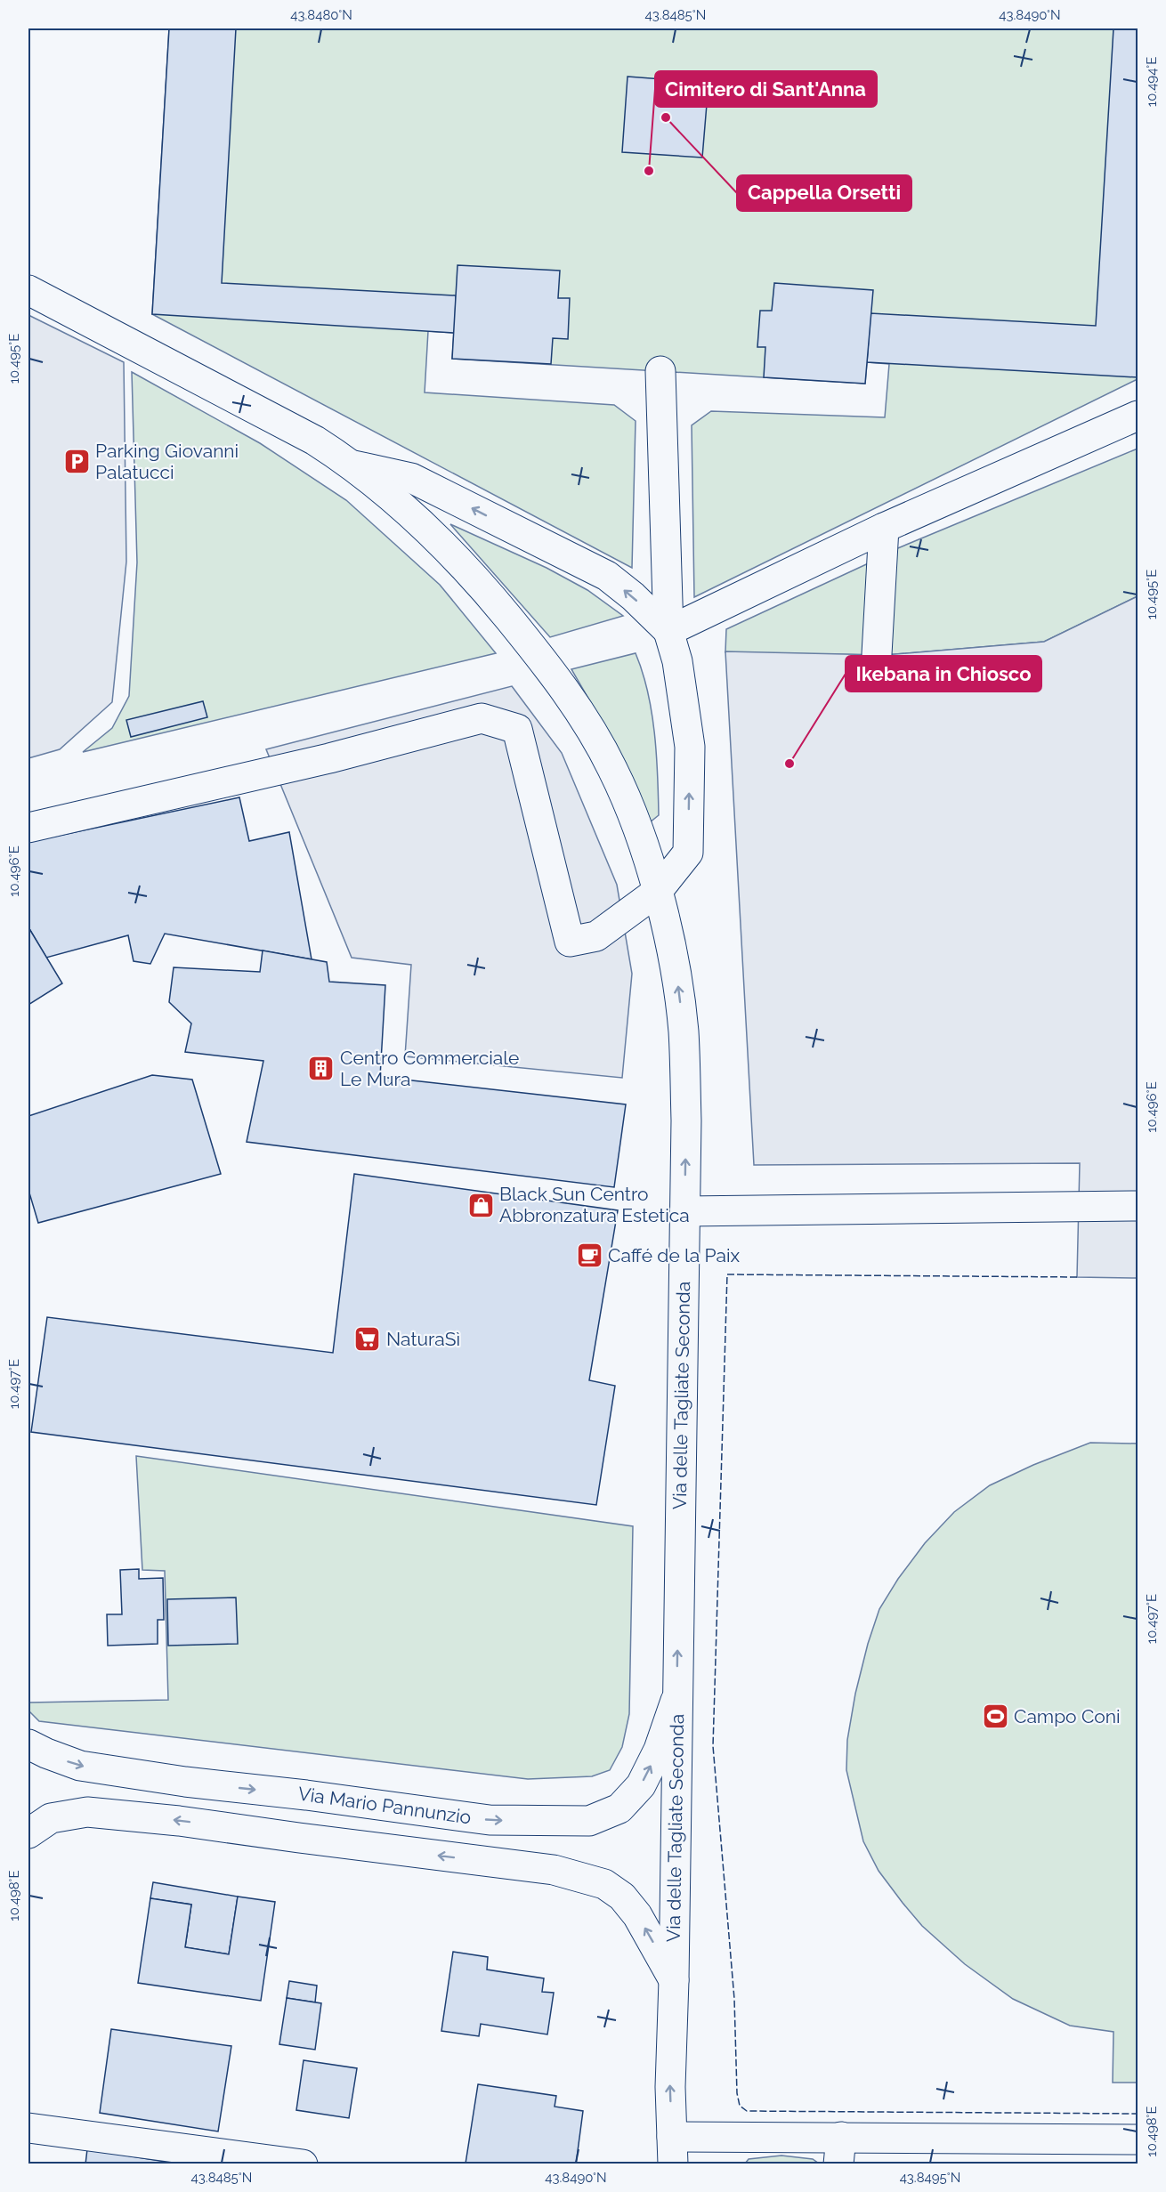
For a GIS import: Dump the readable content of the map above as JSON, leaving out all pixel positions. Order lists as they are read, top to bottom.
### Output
{
  "streets": {
    "main road": ["Via delle Tagliate Seconda", "Via Mario Pannunzio"]
  },
  "crossings": [
    ["Via delle Tagliate Seconda", "Via Mario Pannunzio"]
  ],
  "one_way": ["Via delle Tagliate Seconda", "Via Mario Pannunzio"],
  "places": {
    "other": ["Cappella Orsetti", "Cimitero di Sant'Anna", "Ikebana in Chiosco"],
    "parking": ["Parking Giovanni Palatucci"],
    "building": ["Centro Commerciale Le Mura"],
    "shop": ["Black Sun Centro Abbronzatura Estetica"],
    "cafe": ["Caffé de la Paix"],
    "supermarket": ["NaturaSì"],
    "sports": ["Campo Coni"]
  },
  "coordinates": [
    "43.8480°N",
    "43.8485°N",
    "43.8490°N",
    "10.494°E",
    "10.495°E",
    "10.496°E",
    "10.497°E",
    "10.498°E",
    "43.8495°N"
  ]
}
